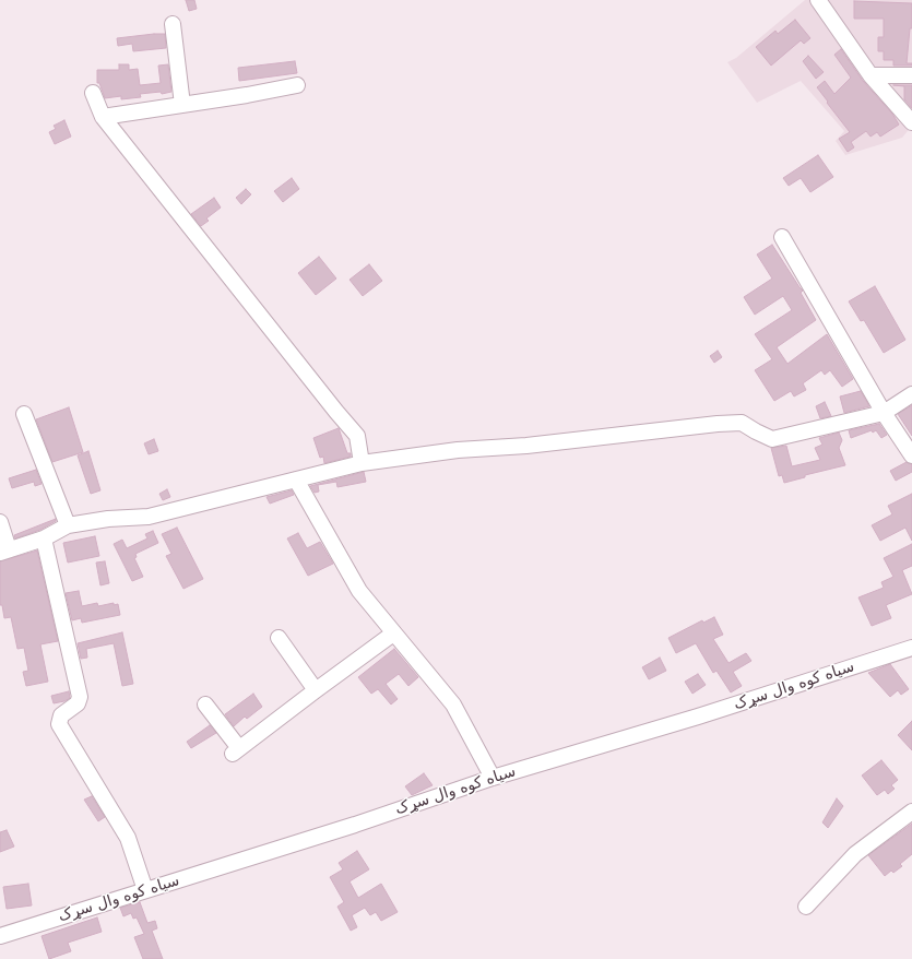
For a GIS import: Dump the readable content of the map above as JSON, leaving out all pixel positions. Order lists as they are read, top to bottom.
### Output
{
  "streets": {
    "street": ["سیاه کوه وال سړک"]
  }
}
